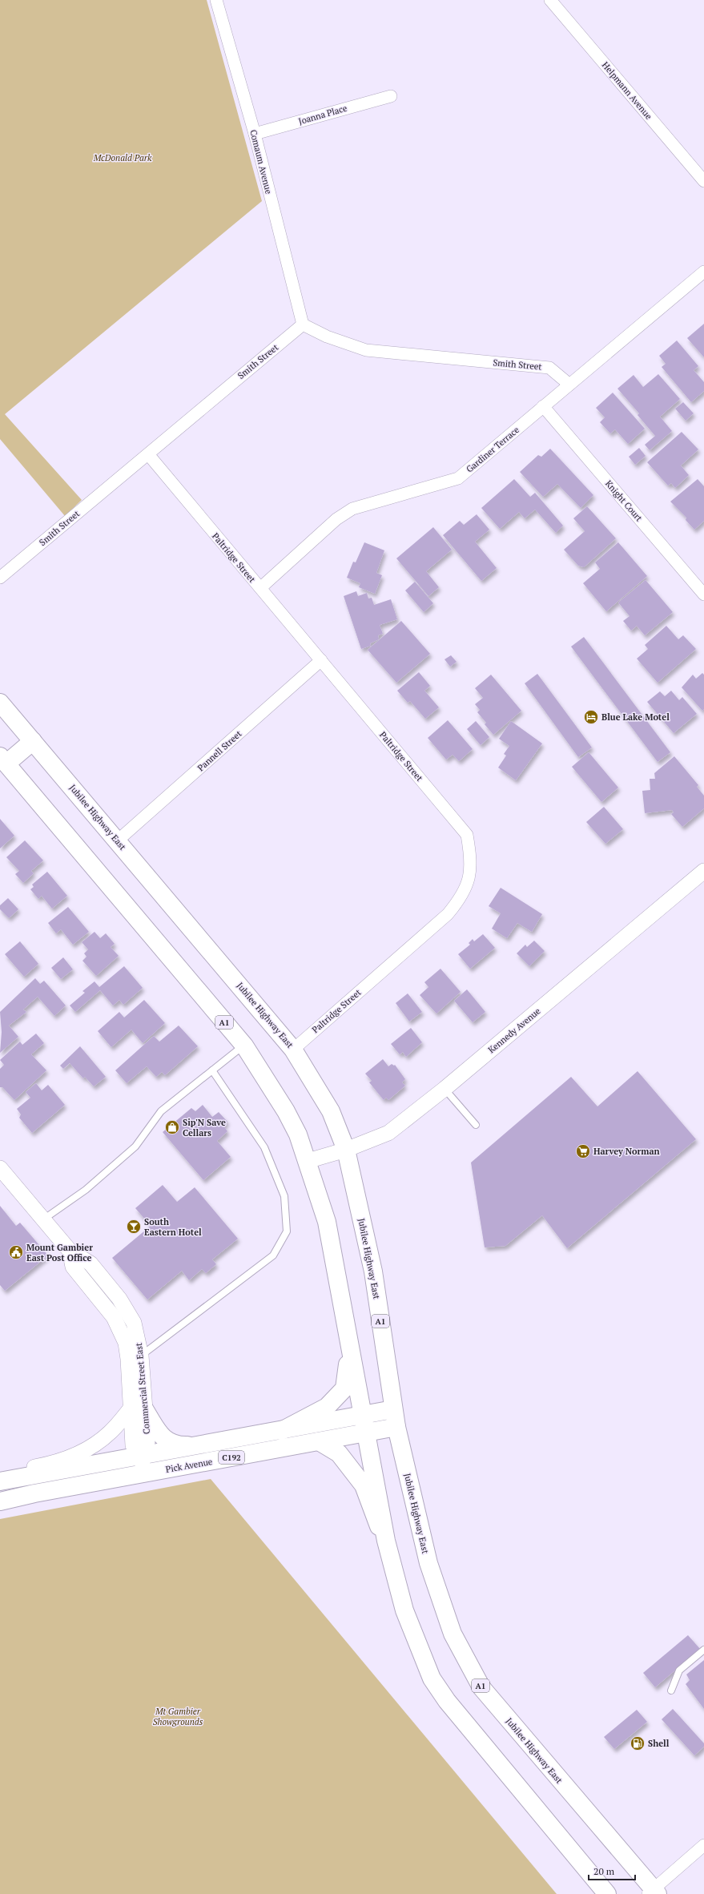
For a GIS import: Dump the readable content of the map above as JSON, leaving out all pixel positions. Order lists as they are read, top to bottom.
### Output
{
  "streets": {
    "main road": [
      "Jubilee Highway East",
      "A1",
      "C192",
      "Pick Avenue"
    ],
    "street": [
      "Helpmann Avenue",
      "Joanna Place",
      "Comaum Avenue",
      "Smith Street",
      "Gardiner Terrace",
      "Knight Court",
      "Paltridge Street",
      "Pannell Street",
      "Kennedy Avenue",
      "Commercial Street East"
    ]
  },
  "crossings": [
    ["Joanna Place", "Comaum Avenue"],
    ["Comaum Avenue", "Smith Street"],
    ["Smith Street", "Gardiner Terrace"],
    ["Smith Street", "Paltridge Street"],
    ["Gardiner Terrace", "Knight Court"],
    ["Gardiner Terrace", "Paltridge Street"],
    ["Paltridge Street", "Pannell Street"],
    ["Paltridge Street", "Jubilee Highway East"],
    ["Pannell Street", "Jubilee Highway East"],
    ["Jubilee Highway East", "Kennedy Avenue"],
    ["Jubilee Highway East", "Pick Avenue"],
    ["A1", "Kennedy Avenue"],
    ["A1", "Pick Avenue"],
    ["Commercial Street East", "Pick Avenue"]
  ],
  "parks": ["McDonald Park", "Mt Gambier Showgrounds"],
  "places": {
    "hotel": ["Blue Lake Motel"],
    "shop": ["Sip'N Save Cellars"],
    "supermarket": ["Harvey Norman"],
    "bar": ["South Eastern Hotel"],
    "public building": ["Mount Gambier East Post Office"],
    "fuel station": ["Shell"]
  },
  "scale_bar": "20 m"
}
